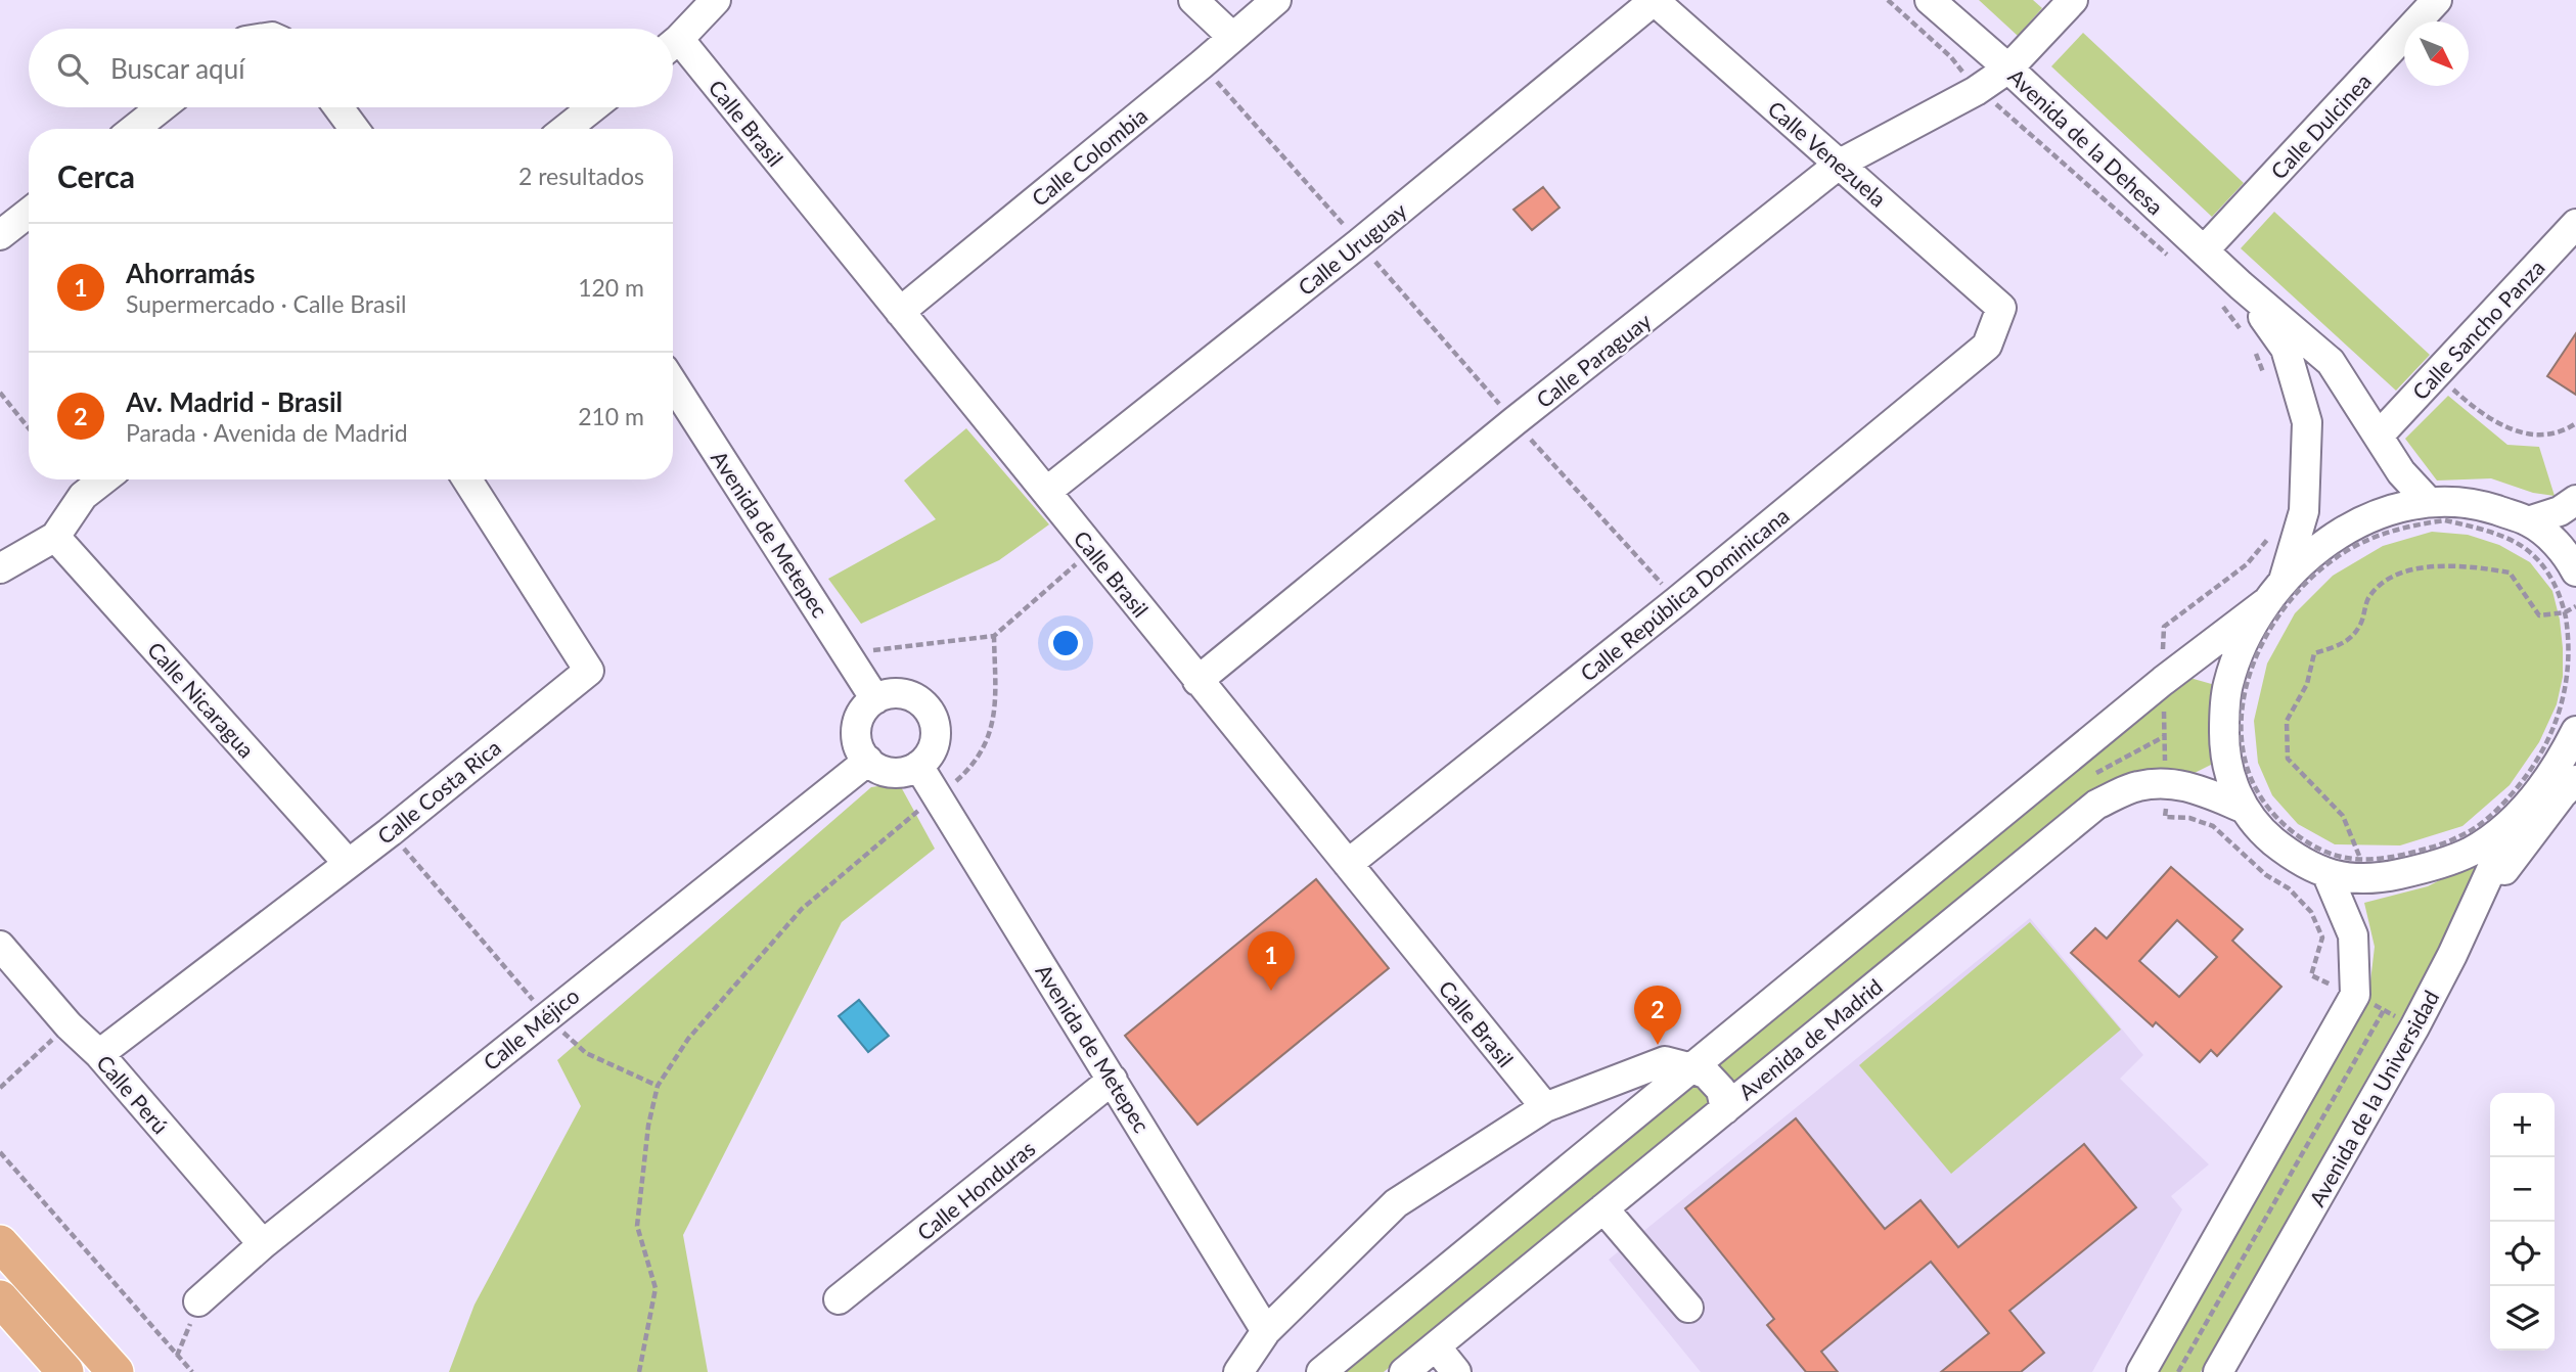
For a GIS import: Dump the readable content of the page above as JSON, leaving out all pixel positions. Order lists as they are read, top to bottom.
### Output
{
  "streets": {
    "street": [
      "Calle Brasil",
      "Calle Dulcinea",
      "Avenida de la Dehesa",
      "Calle Venezuela",
      "Calle Colombia",
      "Calle Uruguay",
      "Calle Sancho Panza",
      "Calle Paraguay",
      "Avenida de Metepec",
      "Calle República Dominicana",
      "Calle Nicaragua",
      "Calle Costa Rica",
      "Calle Méjico",
      "Avenida de Madrid",
      "Calle Perú",
      "Avenida de la Universidad",
      "Calle Honduras"
    ]
  },
  "crossings": [
    ["Calle Brasil", "Calle Colombia"],
    ["Calle Brasil", "Calle Uruguay"],
    ["Calle Brasil", "Calle Paraguay"],
    ["Calle Brasil", "Calle República Dominicana"],
    ["Calle Dulcinea", "Avenida de la Dehesa"],
    ["Avenida de la Dehesa", "Calle Sancho Panza"],
    ["Avenida de la Dehesa", "Calle Paraguay"],
    ["Calle Venezuela", "Calle Uruguay"],
    ["Calle Venezuela", "Calle Paraguay"],
    ["Calle Venezuela", "Calle República Dominicana"],
    ["Avenida de Metepec", "Calle Méjico"],
    ["Avenida de Metepec", "Calle Honduras"],
    ["Calle Nicaragua", "Calle Costa Rica"],
    ["Calle Costa Rica", "Calle Perú"],
    ["Calle Méjico", "Calle Perú"]
  ],
  "north": "bottom right",
  "page": {
    "search": "Buscar aquí",
    "heading": ["Cerca", "2 resultados"],
    "list": [
      {
        "mark": "1",
        "name": "Ahorramás",
        "note": "Supermercado · Calle Brasil",
        "value": "120 m"
      },
      {
        "mark": "2",
        "name": "Av. Madrid - Brasil",
        "note": "Parada · Avenida de Madrid",
        "value": "210 m"
      }
    ],
    "pins": ["1", "2"],
    "map_buttons": ["+", "−"]
  }
}
